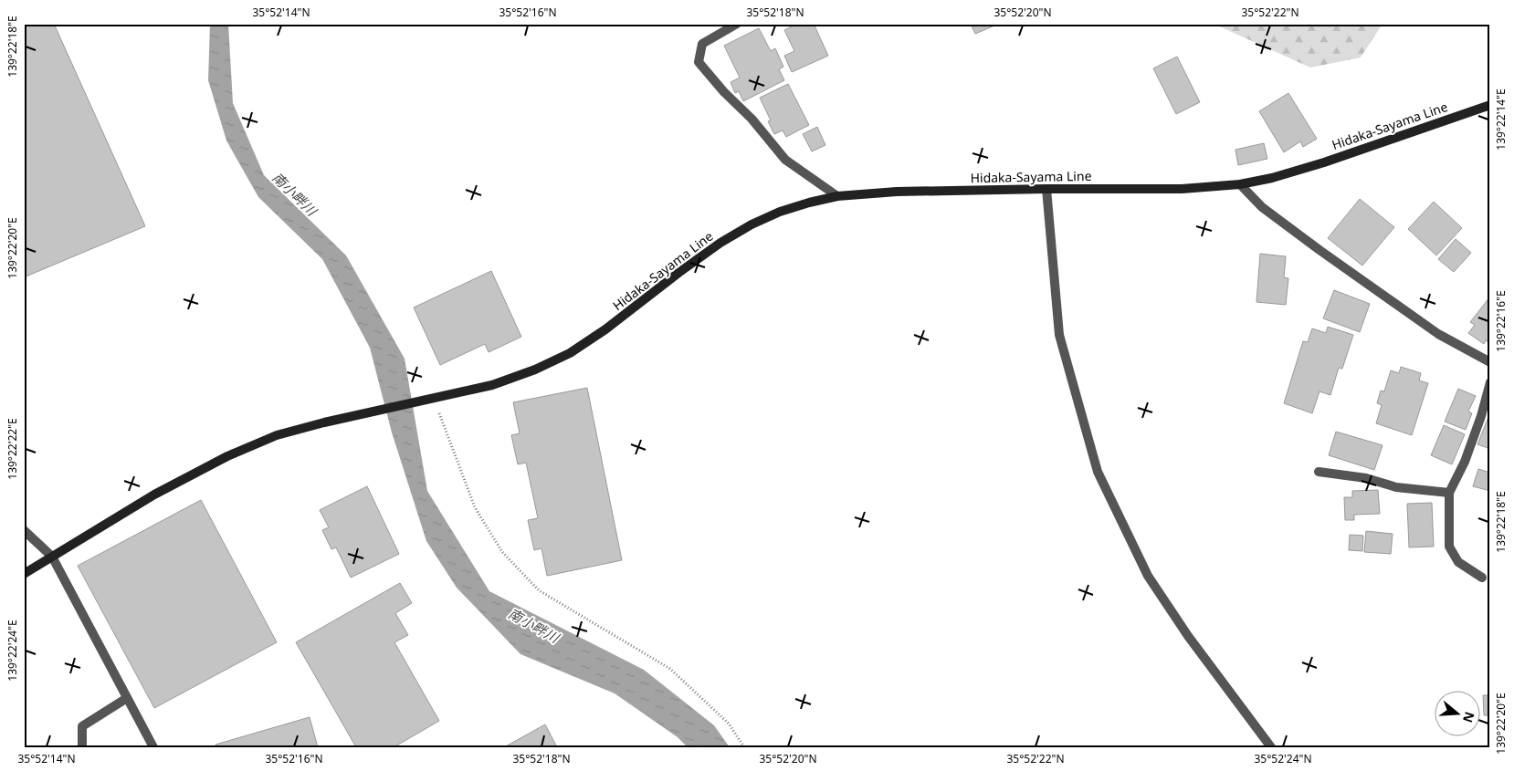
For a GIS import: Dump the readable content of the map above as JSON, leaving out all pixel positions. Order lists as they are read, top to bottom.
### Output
{
  "streets": {
    "main road": ["Hidaka-Sayama Line"]
  },
  "water": ["南小畔川"],
  "north": "right",
  "coordinates": [
    "35°52'14\"N",
    "35°52'16\"N",
    "35°52'18\"N",
    "35°52'20\"N",
    "35°52'22\"N",
    "139°22'18\"E",
    "139°22'14\"E",
    "139°22'20\"E",
    "139°22'16\"E",
    "139°22'22\"E",
    "139°22'24\"E",
    "35°52'24\"N"
  ]
}
